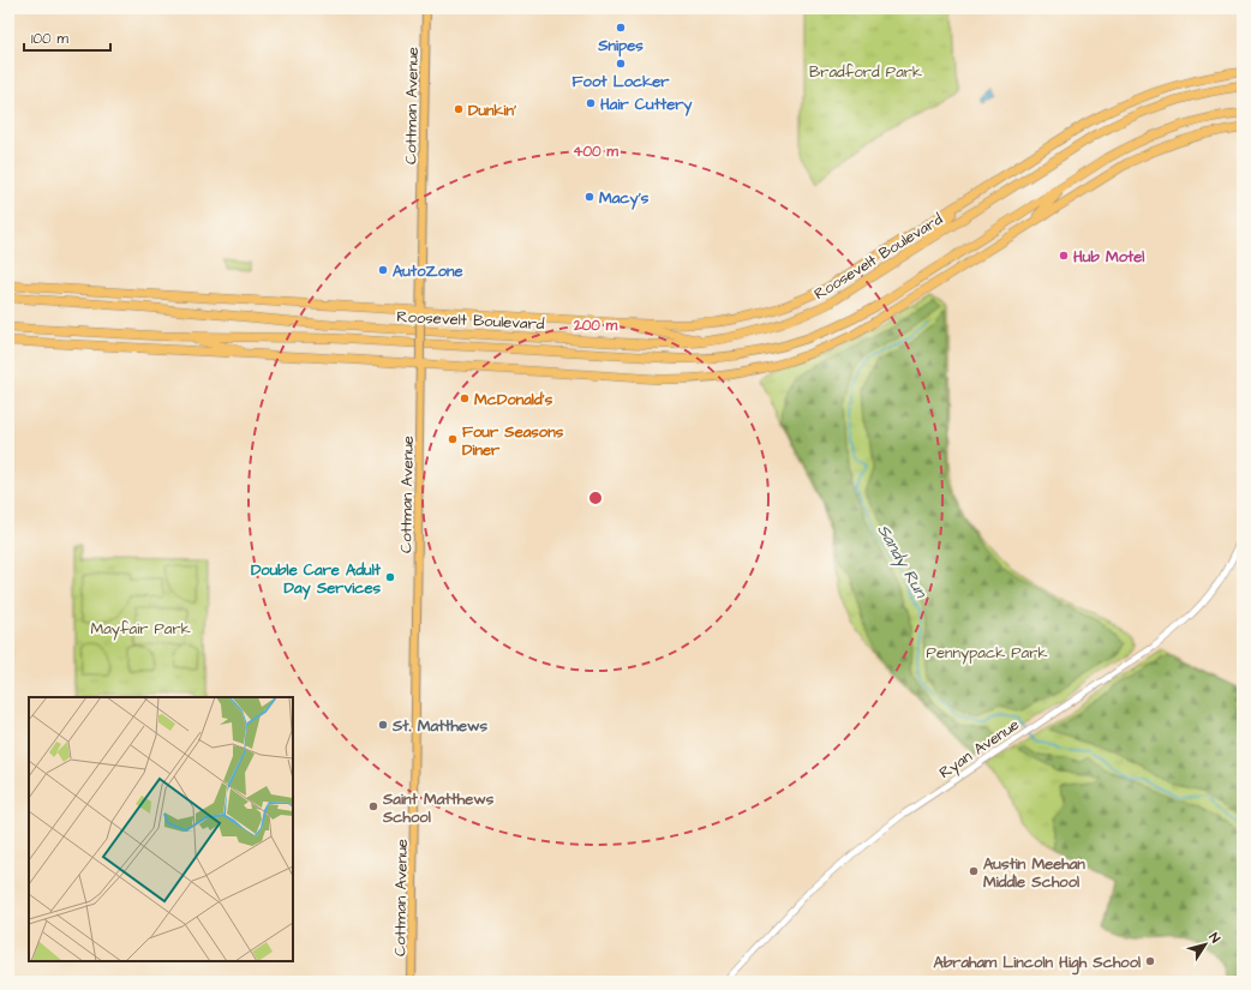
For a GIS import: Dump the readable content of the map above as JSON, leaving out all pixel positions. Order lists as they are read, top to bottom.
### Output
{
  "streets": {
    "highway": ["Roosevelt Boulevard"],
    "main road": ["Cottman Avenue"],
    "street": ["Ryan Avenue"]
  },
  "crossings": [
    ["Cottman Avenue", "Roosevelt Boulevard"]
  ],
  "water": ["Sandy Run"],
  "parks": ["Bradford Park", "Mayfair Park", "Pennypack Park"],
  "places": [
    "Snipes",
    "Foot Locker",
    "Hair Cuttery",
    "Dunkin'",
    "Macy's",
    "Hub Motel",
    "AutoZone",
    "McDonald's",
    "Four Seasons Diner",
    "Double Care Adult Day Services",
    "St. Matthews",
    "Saint Matthews School",
    "Austin Meehan Middle School",
    "Abraham Lincoln High School"
  ],
  "scale_bar": "100 m",
  "north": "top right",
  "rings": ["400 m", "200 m"]
}
